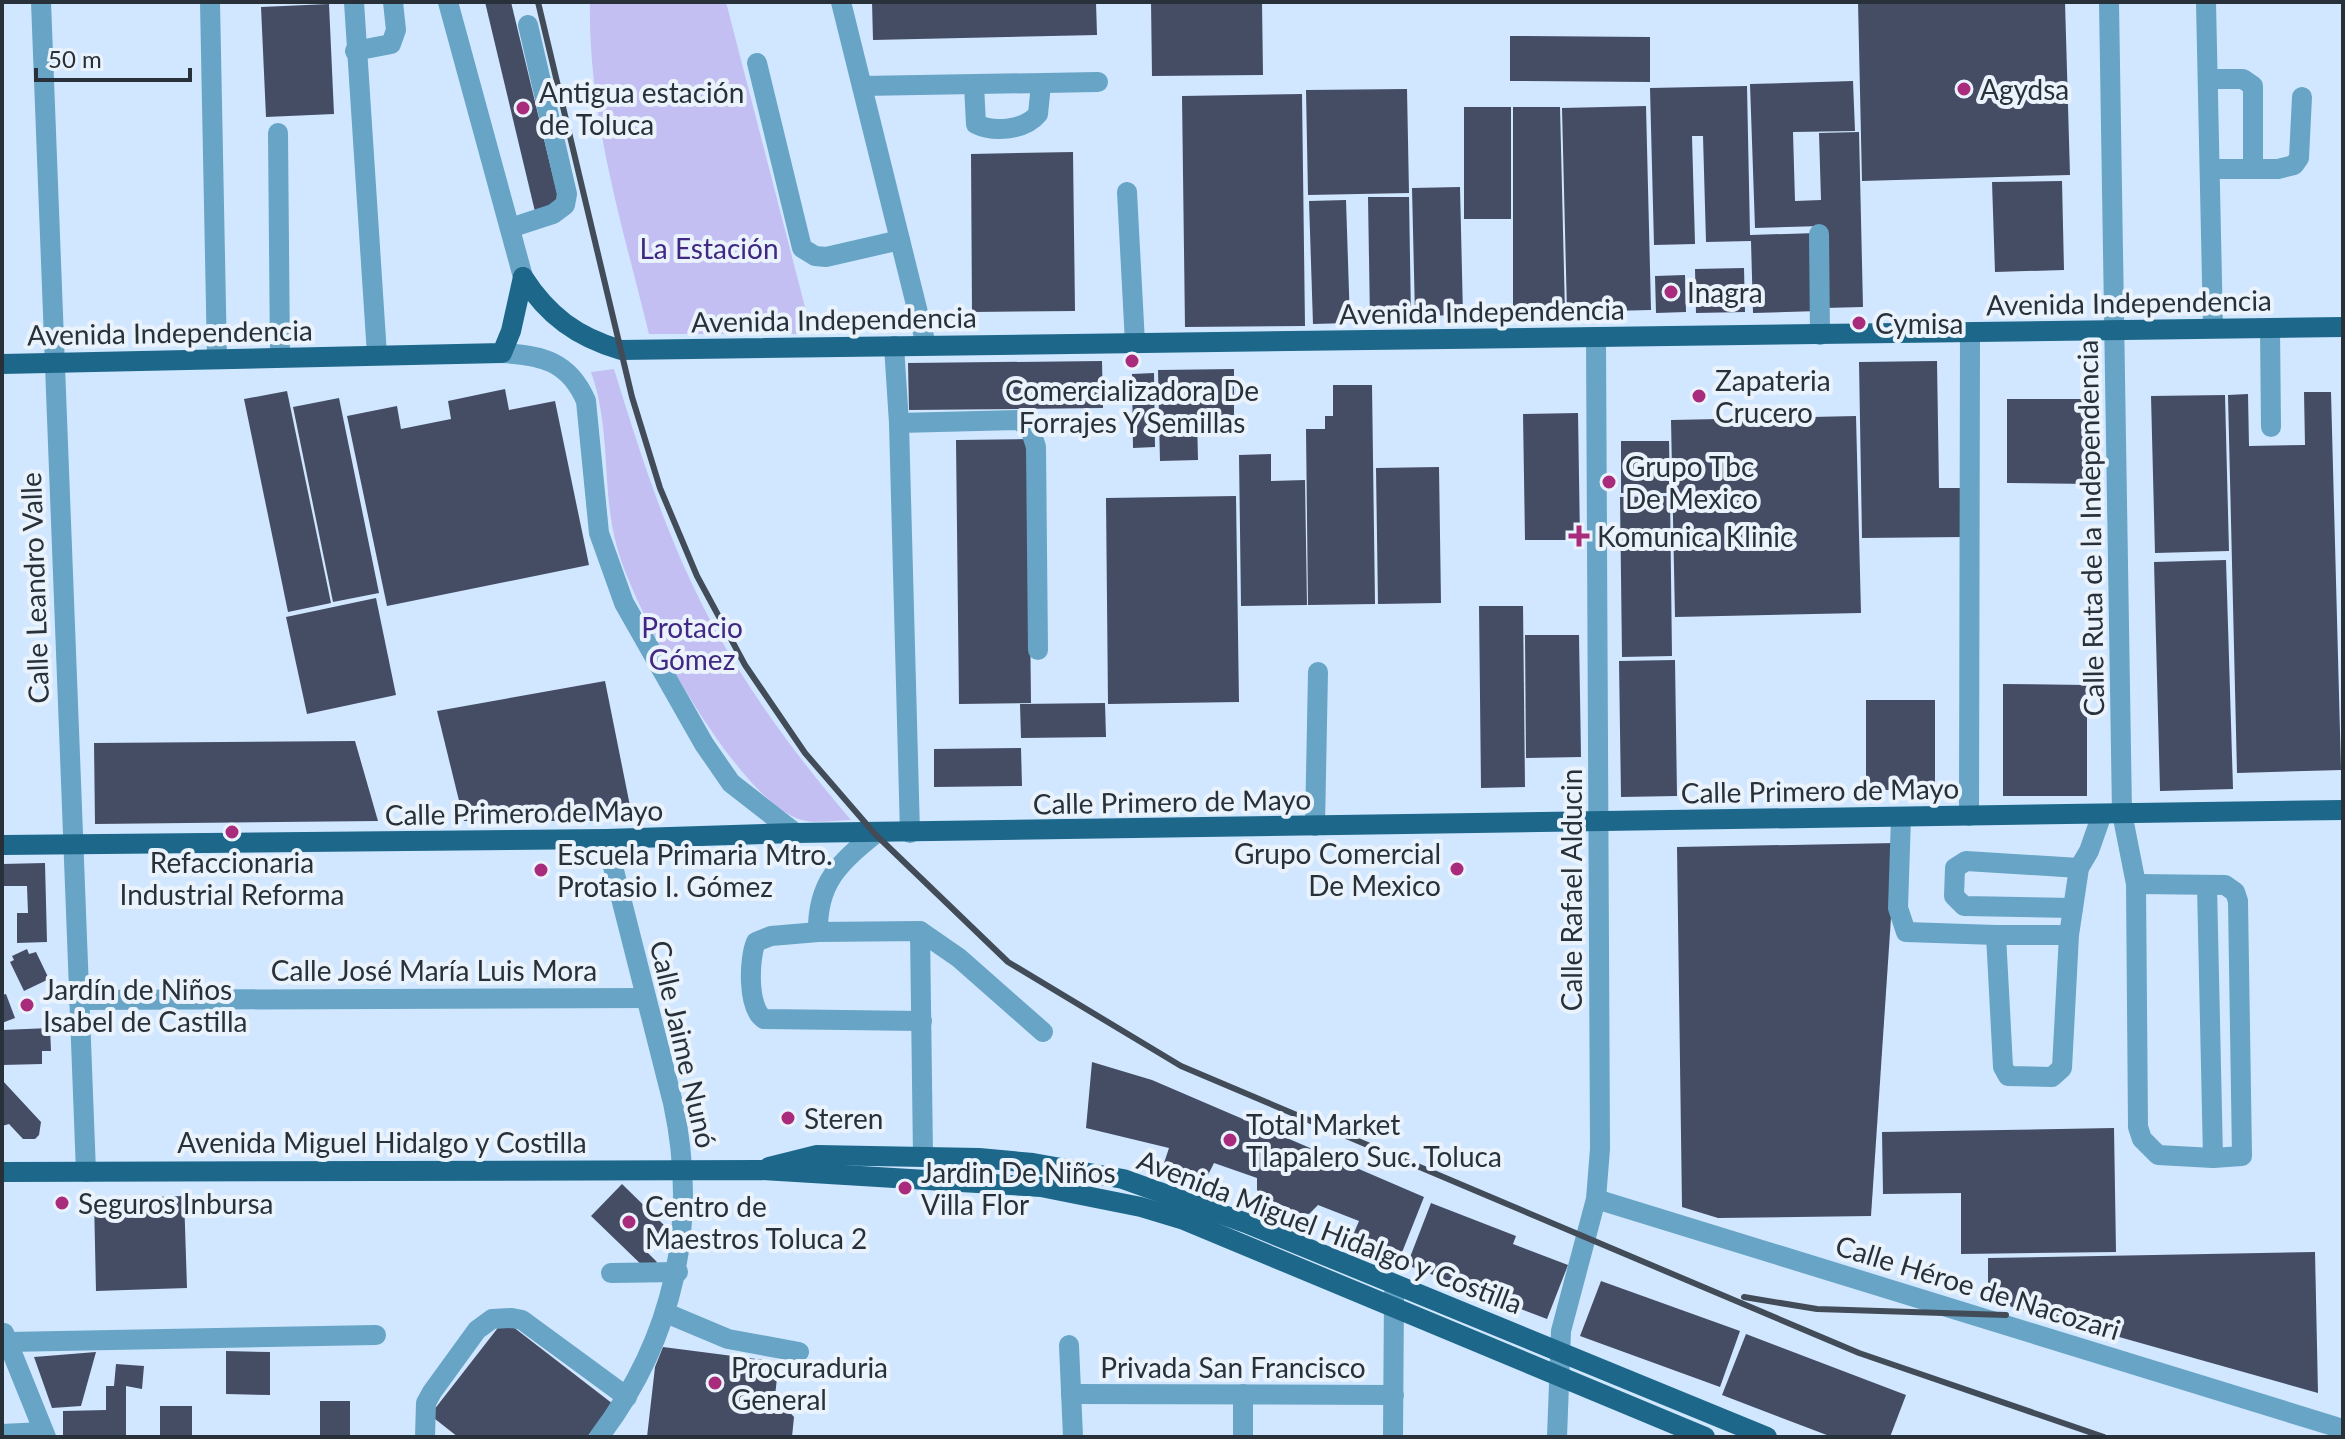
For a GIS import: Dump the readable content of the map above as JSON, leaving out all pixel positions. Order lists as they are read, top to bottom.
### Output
{
  "streets": {
    "main road": ["Avenida Independencia", "Calle Primero de Mayo", "Avenida Miguel Hidalgo y Costilla"],
    "street": [
      "Calle Ruta de la Independencia",
      "Calle Leandro Valle",
      "Calle Rafael Alducin",
      "Calle José María Luis Mora",
      "Calle Jaime Nunó",
      "Calle Héroe de Nacozari",
      "Privada San Francisco"
    ]
  },
  "crossings": [
    ["Avenida Independencia", "Calle Ruta de la Independencia"],
    ["Avenida Independencia", "Calle Leandro Valle"],
    ["Avenida Independencia", "Calle Primero de Mayo"],
    ["Avenida Independencia", "Calle Rafael Alducin"],
    ["Calle Ruta de la Independencia", "Calle Primero de Mayo"],
    ["Calle Leandro Valle", "Calle Primero de Mayo"],
    ["Calle Leandro Valle", "Calle José María Luis Mora"],
    ["Calle Leandro Valle", "Avenida Miguel Hidalgo y Costilla"],
    ["Calle Primero de Mayo", "Calle Rafael Alducin"],
    ["Calle Primero de Mayo", "Calle Jaime Nunó"],
    ["Calle Rafael Alducin", "Avenida Miguel Hidalgo y Costilla"],
    ["Calle Rafael Alducin", "Calle Héroe de Nacozari"],
    ["Calle José María Luis Mora", "Calle Jaime Nunó"],
    ["Calle Jaime Nunó", "Avenida Miguel Hidalgo y Costilla"]
  ],
  "parks": ["La Estación", "Protacio Gómez"],
  "places": {
    "other": [
      "Agydsa",
      "Antigua estación de Toluca",
      "Inagra",
      "Cymisa",
      "Comercializadora De Forrajes Y Semillas",
      "Zapateria Crucero",
      "Grupo Tbc De Mexico",
      "Refaccionaria Industrial Reforma",
      "Grupo Comercial De Mexico",
      "Escuela Primaria Mtro. Protasio I. Gómez",
      "Jardín de Niños Isabel de Castilla",
      "Steren",
      "Total Market Tlapalero Suc. Toluca",
      "Jardin De Niños Villa Flor",
      "Seguros Inbursa",
      "Centro de Maestros Toluca 2",
      "Procuraduria General"
    ],
    "health": ["Komunica Klinic"]
  },
  "scale_bar": "50 m"
}
